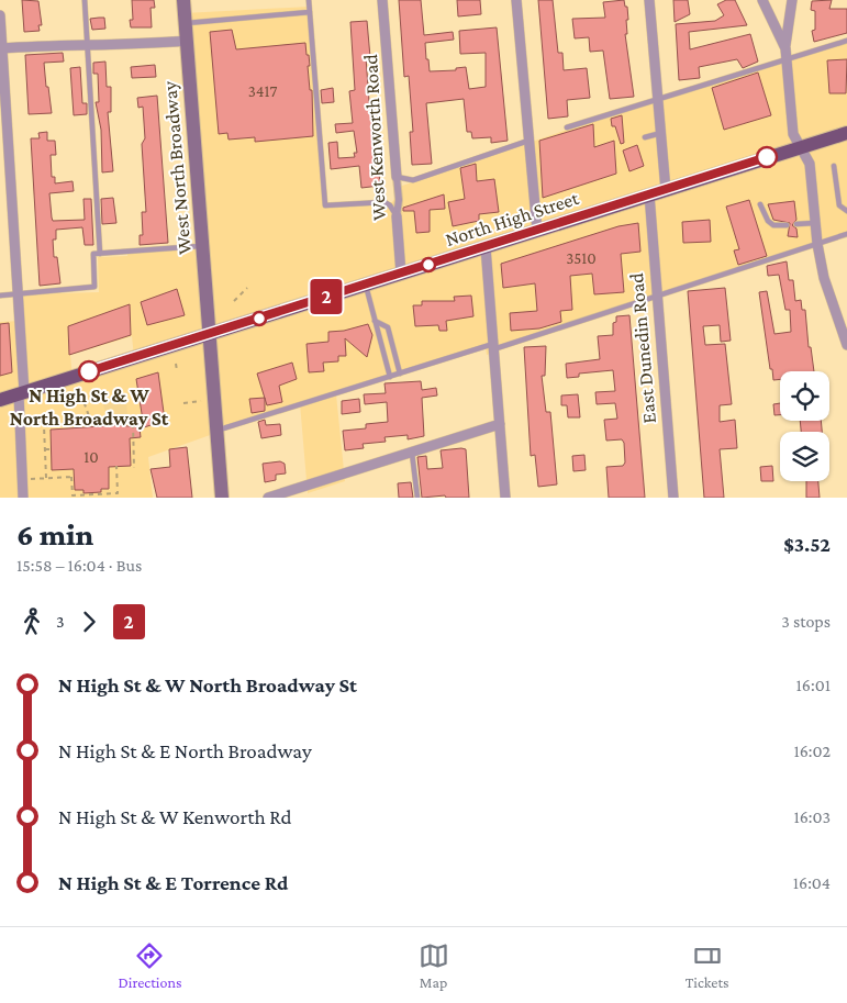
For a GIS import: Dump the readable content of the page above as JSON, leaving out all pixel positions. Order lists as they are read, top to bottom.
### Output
{
  "streets": {
    "main road": ["West North Broadway", "North High Street"],
    "street": ["West Kenworth Road", "East Dunedin Road"]
  },
  "crossings": [
    ["West Kenworth Road", "North High Street"],
    ["West North Broadway", "North High Street"],
    ["North High Street", "East Dunedin Road"]
  ],
  "places": ["N High St & W North Broadway St"],
  "lines": ["bus line 2"],
  "house_numbers": ["3417", "3510", "10"],
  "page": {
    "on_map": "2",
    "heading": ["6 min", "15:58 – 16:04 · Bus", "$3.52"],
    "legs": ["3", "2", "3 stops"],
    "list": [
      {
        "name": "N High St & W North Broadway St",
        "value": "16:01"
      },
      {
        "name": "N High St & E North Broadway",
        "value": "16:02"
      },
      {
        "name": "N High St & W Kenworth Rd",
        "value": "16:03"
      },
      {
        "name": "N High St & E Torrence Rd",
        "value": "16:04"
      }
    ],
    "tabs": ["Directions", "Map", "Tickets"]
  }
}
